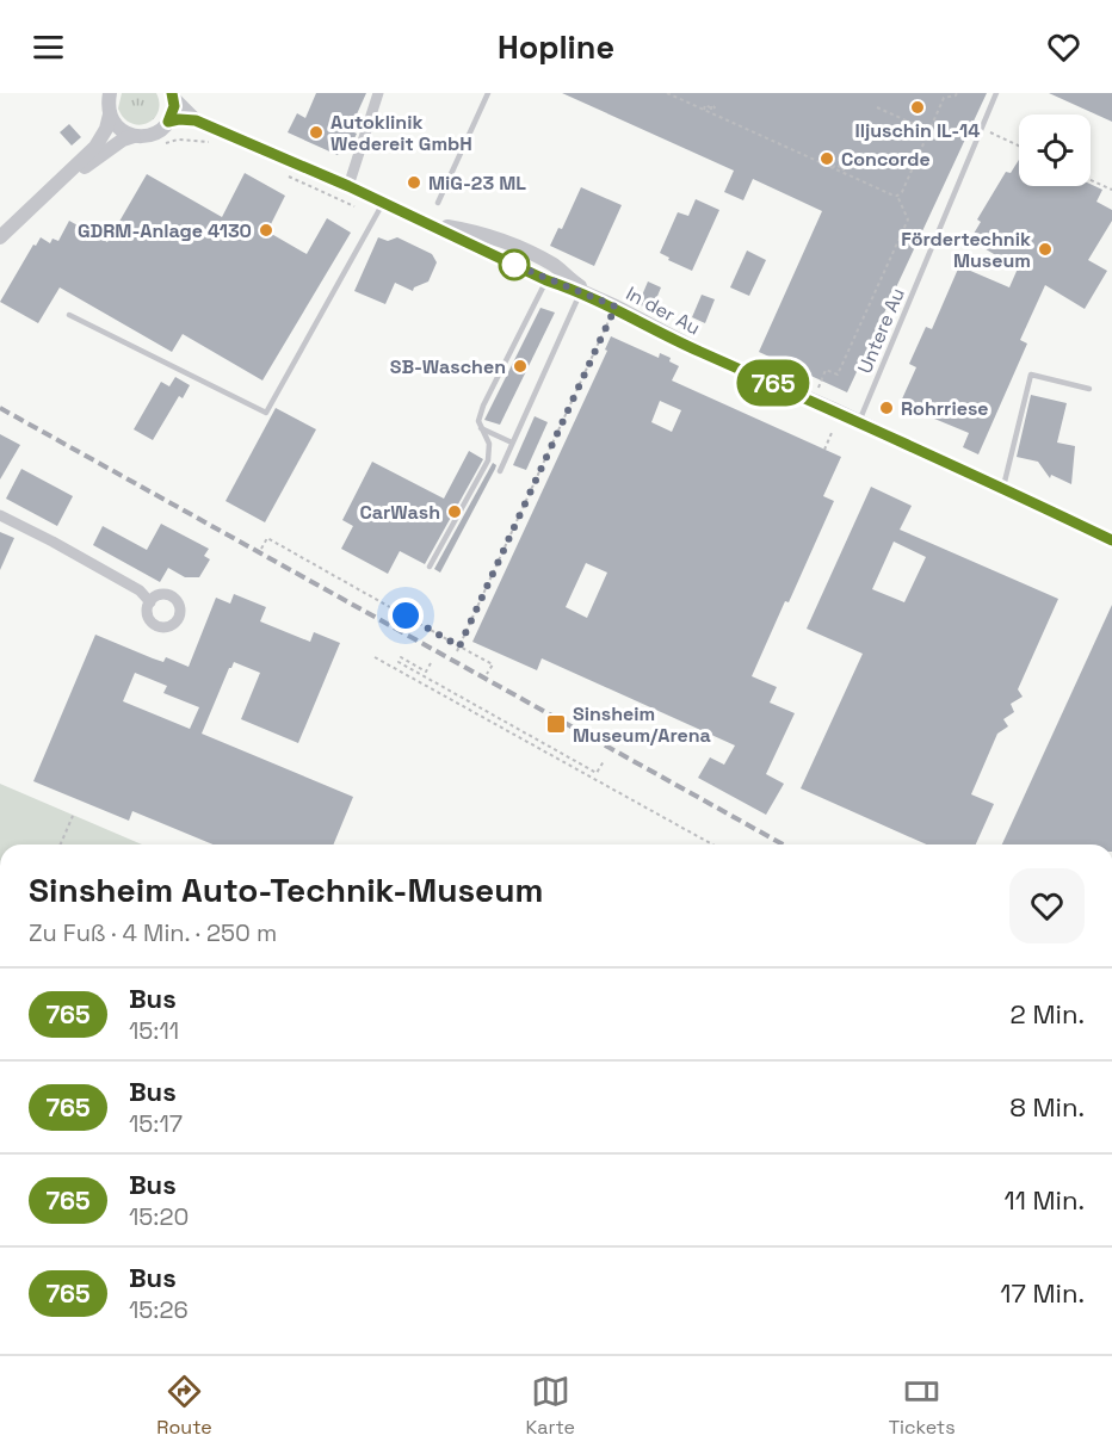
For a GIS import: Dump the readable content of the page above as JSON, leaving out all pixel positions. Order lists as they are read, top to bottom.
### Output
{
  "streets": {
    "street": ["In der Au"],
    "lane": ["Untere Au"]
  },
  "crossings": [
    ["In der Au", "Untere Au"]
  ],
  "places": {
    "other": [
      "Iljuschin IL-14",
      "Autoklinik Wedereit GmbH",
      "Concorde",
      "MiG-23 ML",
      "GDRM-Anlage 4130",
      "Fördertechnik Museum",
      "SB-Waschen",
      "Rohrriese",
      "CarWash"
    ],
    "transit": ["Sinsheim Museum/Arena"]
  },
  "lines": ["bus line 765"],
  "page": {
    "header": "Hopline",
    "on_map": "765",
    "heading": ["Sinsheim Auto-Technik-Museum", "Zu Fuß · 4 Min. · 250 m"],
    "list": [
      {
        "mark": "765",
        "name": "Bus",
        "note": "15:11",
        "value": "2 Min."
      },
      {
        "mark": "765",
        "name": "Bus",
        "note": "15:17",
        "value": "8 Min."
      },
      {
        "mark": "765",
        "name": "Bus",
        "note": "15:20",
        "value": "11 Min."
      },
      {
        "mark": "765",
        "name": "Bus",
        "note": "15:26",
        "value": "17 Min."
      }
    ],
    "tabs": ["Route", "Karte", "Tickets"]
  }
}
